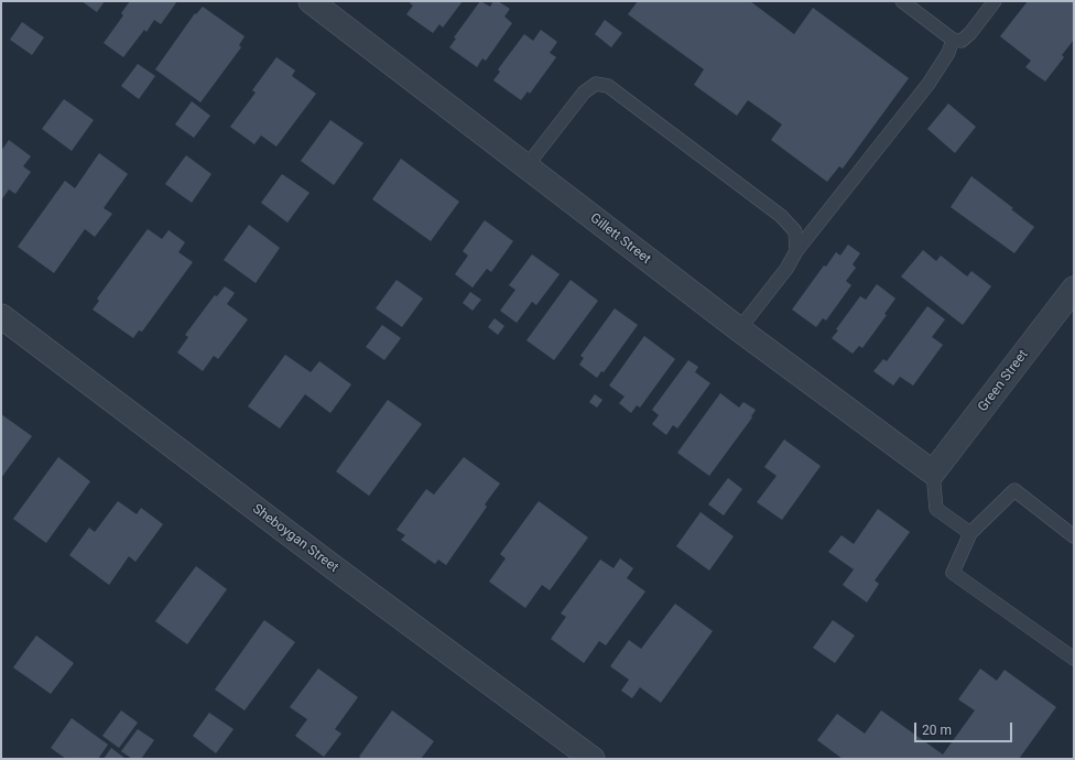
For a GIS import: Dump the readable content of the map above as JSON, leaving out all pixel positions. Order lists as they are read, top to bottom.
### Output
{
  "streets": {
    "street": ["Gillett Street", "Green Street", "Sheboygan Street"]
  },
  "crossings": [
    ["Gillett Street", "Green Street"]
  ],
  "scale_bar": "20 m"
}
